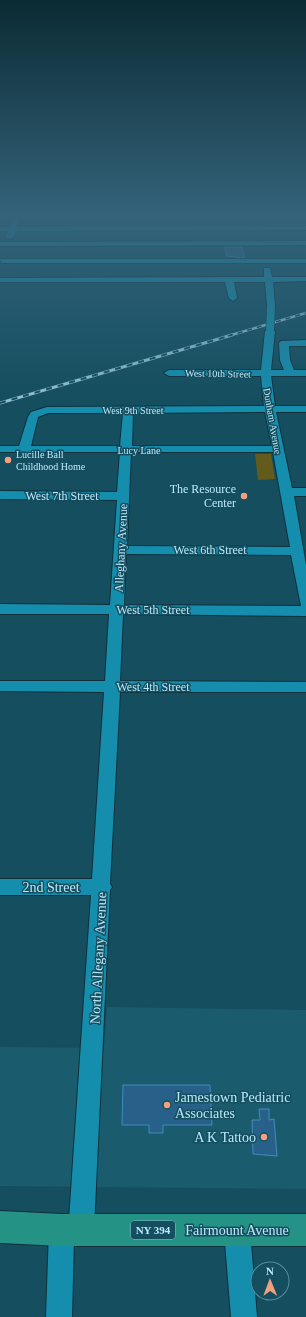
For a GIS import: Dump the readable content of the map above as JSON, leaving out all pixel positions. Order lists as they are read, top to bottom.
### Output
{
  "streets": {
    "main road": ["NY 394", "Fairmount Avenue"],
    "street": [
      "West 10th Street",
      "West 9th Street",
      "Dunham Avenue",
      "Lucy Lane",
      "West 7th Street",
      "Alleghany Avenue",
      "West 6th Street",
      "West 5th Street",
      "West 4th Street",
      "2nd Street",
      "North Allegany Avenue"
    ]
  },
  "crossings": [
    ["West 10th Street", "Dunham Avenue"],
    ["West 9th Street", "Dunham Avenue"],
    ["West 9th Street", "Lucy Lane"],
    ["West 9th Street", "Alleghany Avenue"],
    ["Dunham Avenue", "Lucy Lane"],
    ["Dunham Avenue", "West 6th Street"],
    ["Lucy Lane", "Alleghany Avenue"],
    ["West 7th Street", "Alleghany Avenue"],
    ["Alleghany Avenue", "West 6th Street"],
    ["Alleghany Avenue", "West 5th Street"],
    ["Alleghany Avenue", "West 4th Street"],
    ["Alleghany Avenue", "North Allegany Avenue"],
    ["West 4th Street", "North Allegany Avenue"],
    ["2nd Street", "North Allegany Avenue"],
    ["North Allegany Avenue", "Fairmount Avenue"]
  ],
  "places": [
    "Lucille Ball Childhood Home",
    "The Resource Center",
    "Jamestown Pediatric Associates",
    "A K Tattoo"
  ],
  "north": "top"
}
